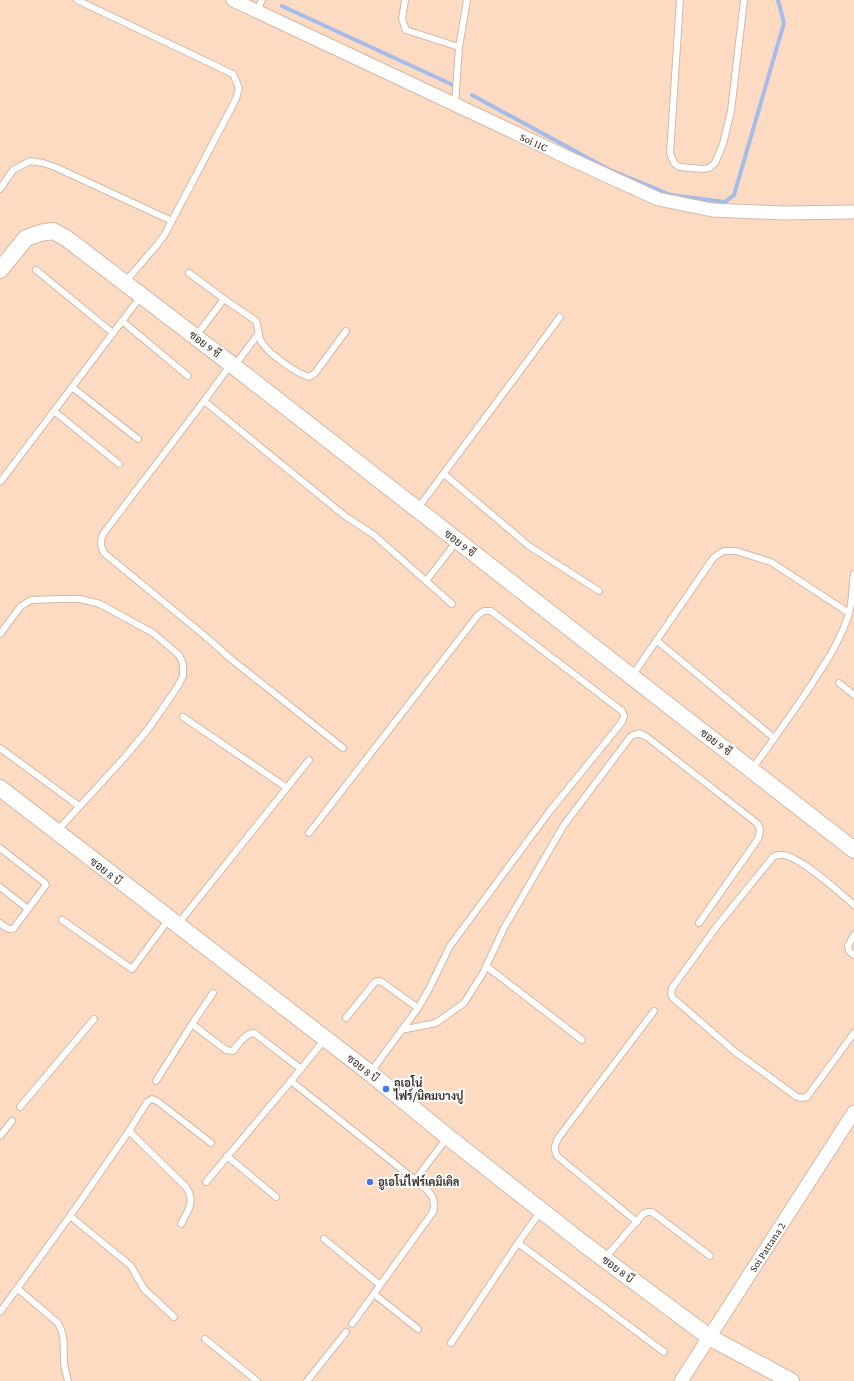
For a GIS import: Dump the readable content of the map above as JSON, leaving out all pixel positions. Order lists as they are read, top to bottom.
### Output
{
  "streets": {
    "street": [
      "Soi 11C",
      "ซอย 9 ซี",
      "ซอย 8 บี",
      "Soi Pattana 2"
    ]
  },
  "crossings": [
    ["ซอย 8 บี", "Soi Pattana 2"]
  ],
  "places": ["อูเอโน่ ไฟร์/นิคมบางปู", "อูเอโน่ไฟร์เคมิเคิล"]
}
